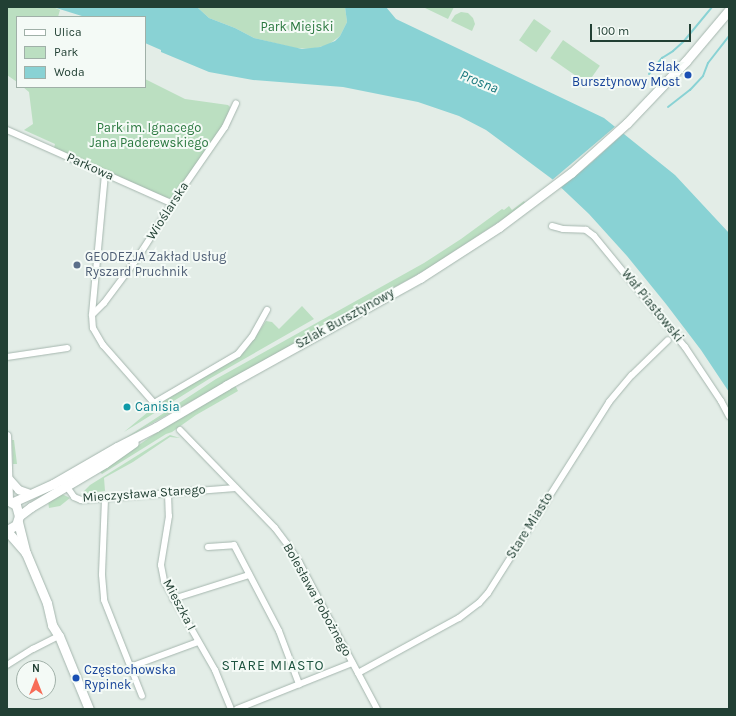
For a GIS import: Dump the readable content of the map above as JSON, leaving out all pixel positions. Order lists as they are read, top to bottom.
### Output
{
  "streets": {
    "main road": ["Szlak Bursztynowy"],
    "street": [
      "Parkowa",
      "Wioślarska",
      "Wał Piastowski",
      "Mieczysława Starego",
      "Stare Miasto",
      "Bolesława Pobożnego",
      "Mieszka I"
    ]
  },
  "crossings": [
    ["Parkowa", "Wioślarska"],
    ["Szlak Bursztynowy", "Mieczysława Starego"],
    ["Mieczysława Starego", "Bolesława Pobożnego"],
    ["Mieczysława Starego", "Mieszka I"],
    ["Stare Miasto", "Bolesława Pobożnego"]
  ],
  "districts": ["STARE MIASTO"],
  "water": ["Prosna"],
  "parks": ["Park Miejski", "Park im. Ignacego Jana Paderewskiego"],
  "places": [
    "Szlak Bursztynowy Most",
    "GEODEZJA Zakład Usług Ryszard Pruchnik",
    "Canisia",
    "Częstochowska Rypinek"
  ],
  "legend": ["Ulica", "Park", "Woda"],
  "scale_bar": "100 m",
  "north": "top"
}
